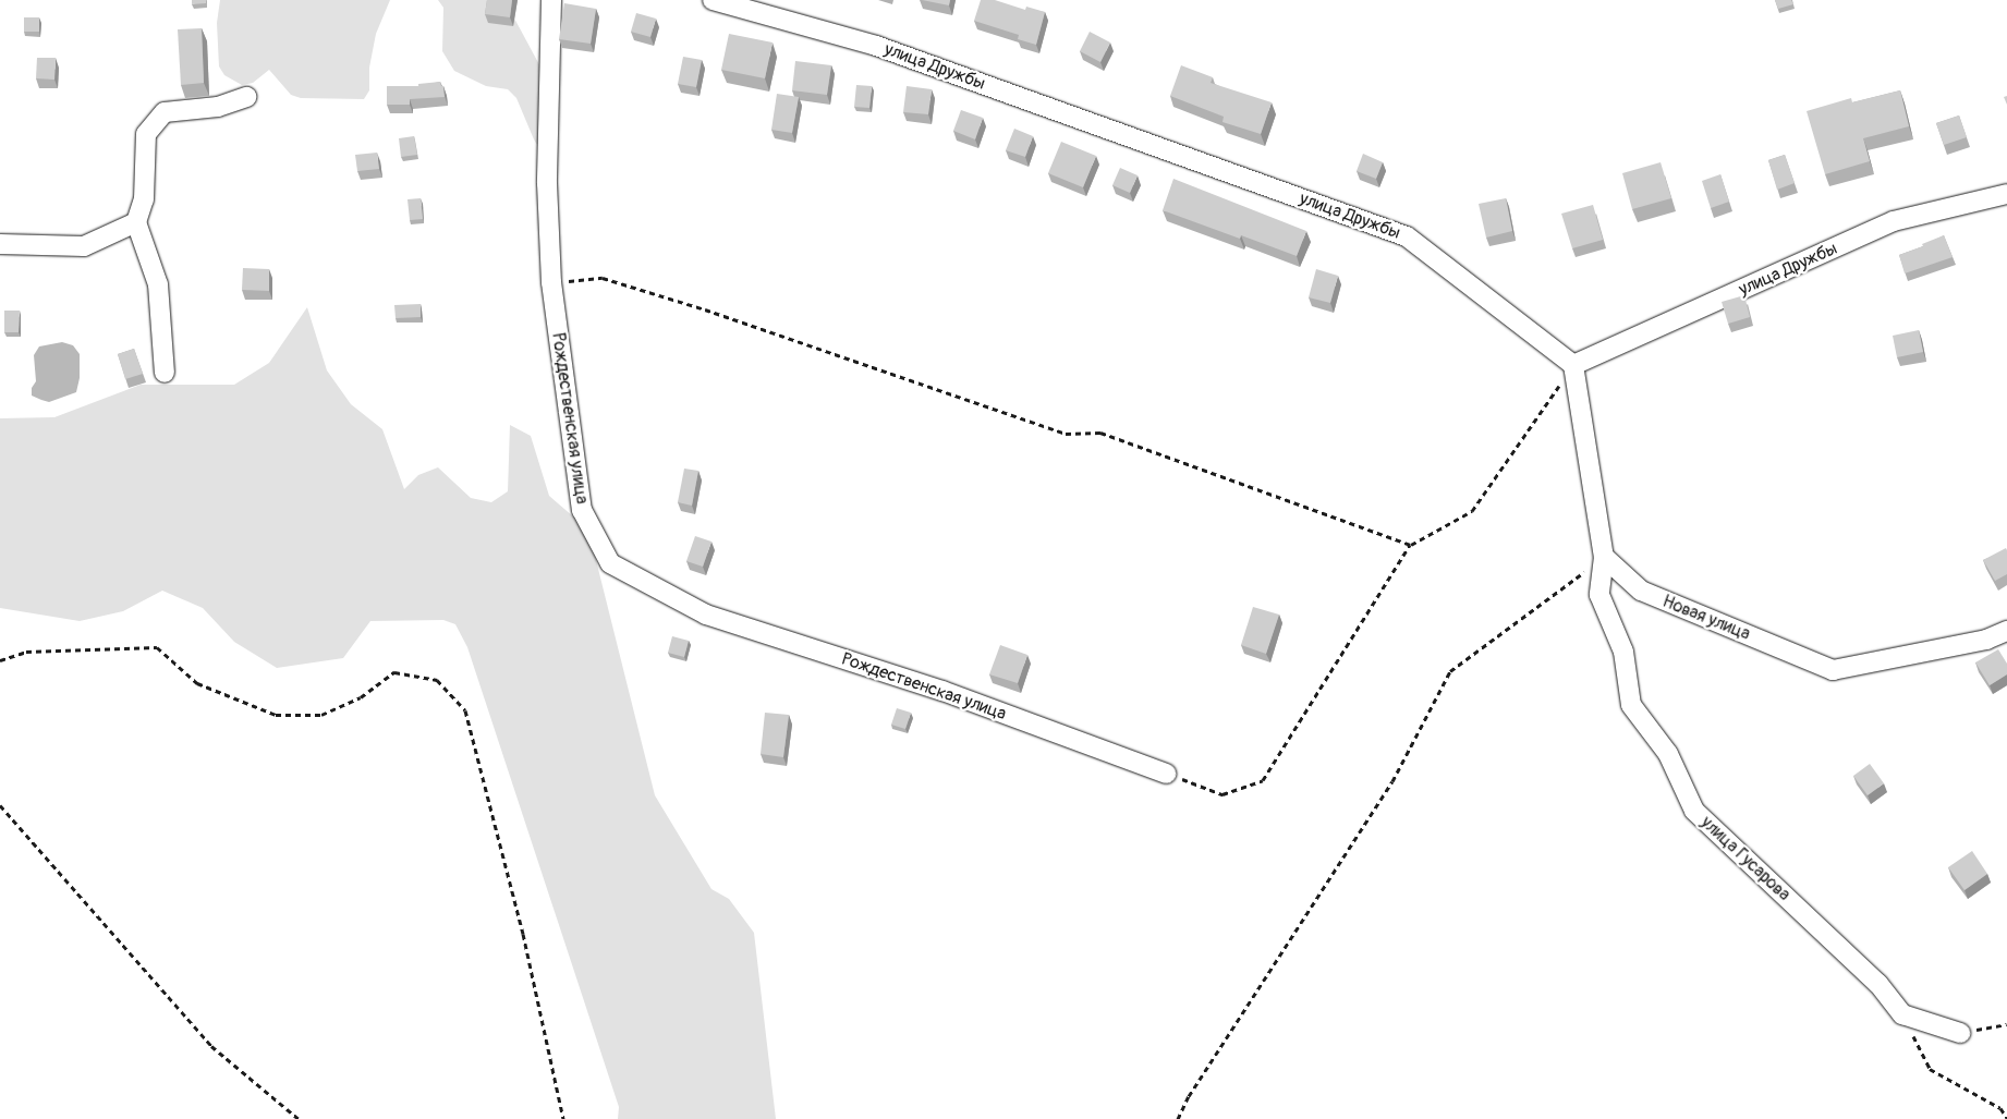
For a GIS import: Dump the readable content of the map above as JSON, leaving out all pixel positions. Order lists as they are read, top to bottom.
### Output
{
  "streets": {
    "street": [
      "улица Дружбы",
      "Рождественская улица",
      "Новая улица",
      "улица Гусарова"
    ]
  },
  "crossings": [
    ["Новая улица", "улица Гусарова"]
  ]
}
